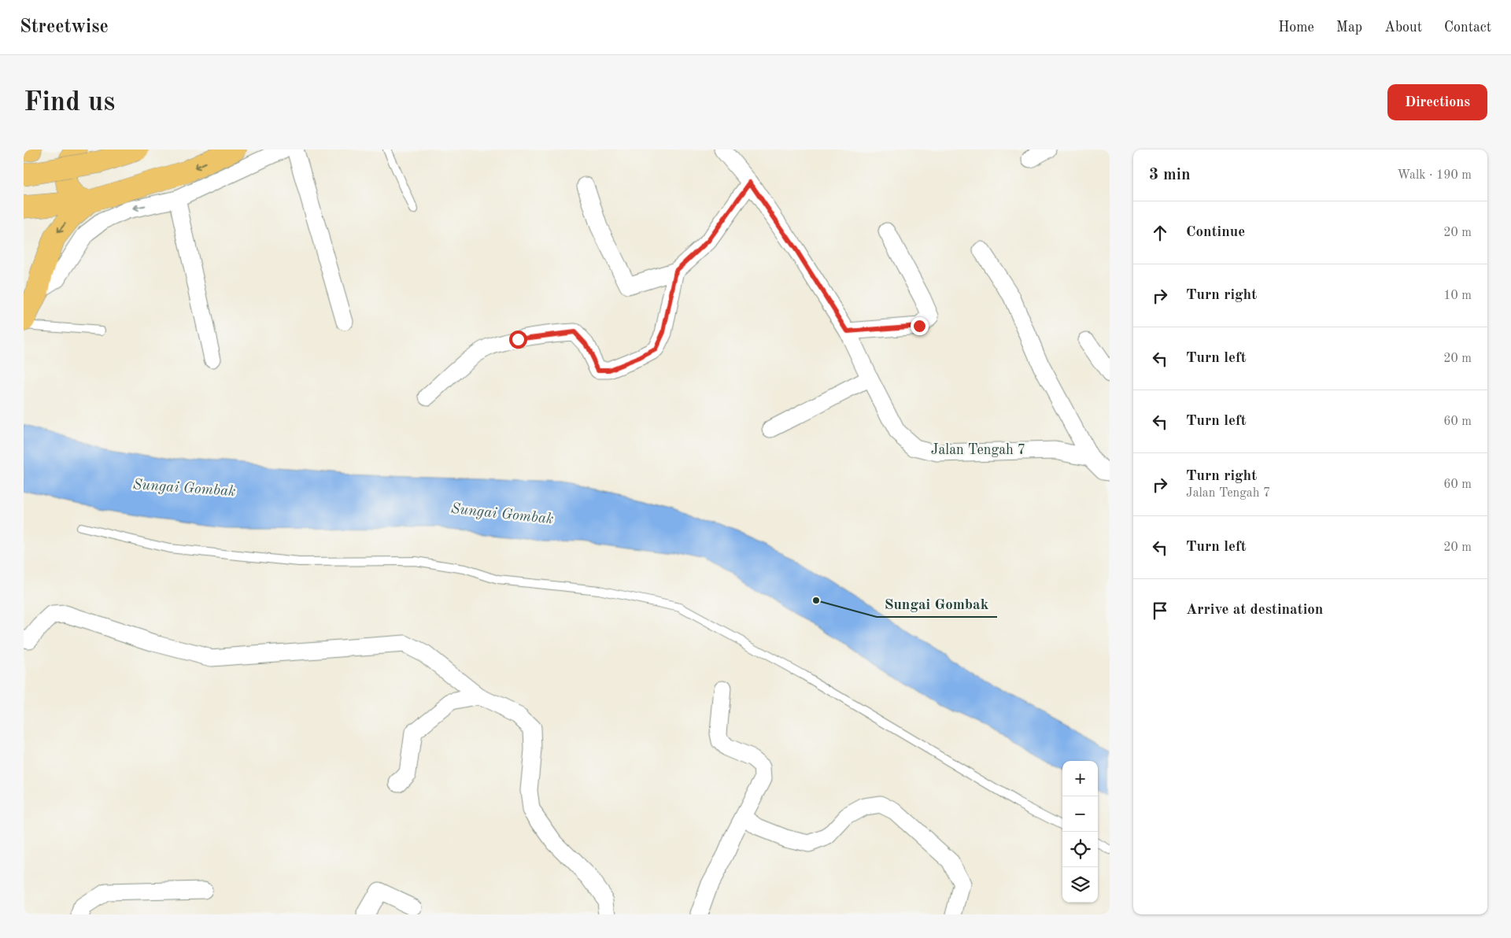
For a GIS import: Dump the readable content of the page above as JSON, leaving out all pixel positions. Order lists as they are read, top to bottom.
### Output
{
  "streets": {
    "street": ["Jalan Tengah 7"]
  },
  "water": ["Sungai Gombak"],
  "places": ["Sungai Gombak"],
  "page": {
    "header": "Streetwise",
    "nav": [
      "Home",
      "Map",
      "About",
      "Contact"
    ],
    "buttons": "Directions",
    "title": "Find us",
    "heading": ["3 min", "Walk · 190 m"],
    "list": [
      ["Continue", "20 m"],
      ["Turn right", "10 m"],
      ["Turn left", "20 m"],
      ["Turn left", "60 m"],
      ["Turn right", "Jalan Tengah 7", "60 m"],
      ["Turn left", "20 m"],
      "Arrive at destination"
    ],
    "map_buttons": ["+", "−"]
  }
}
